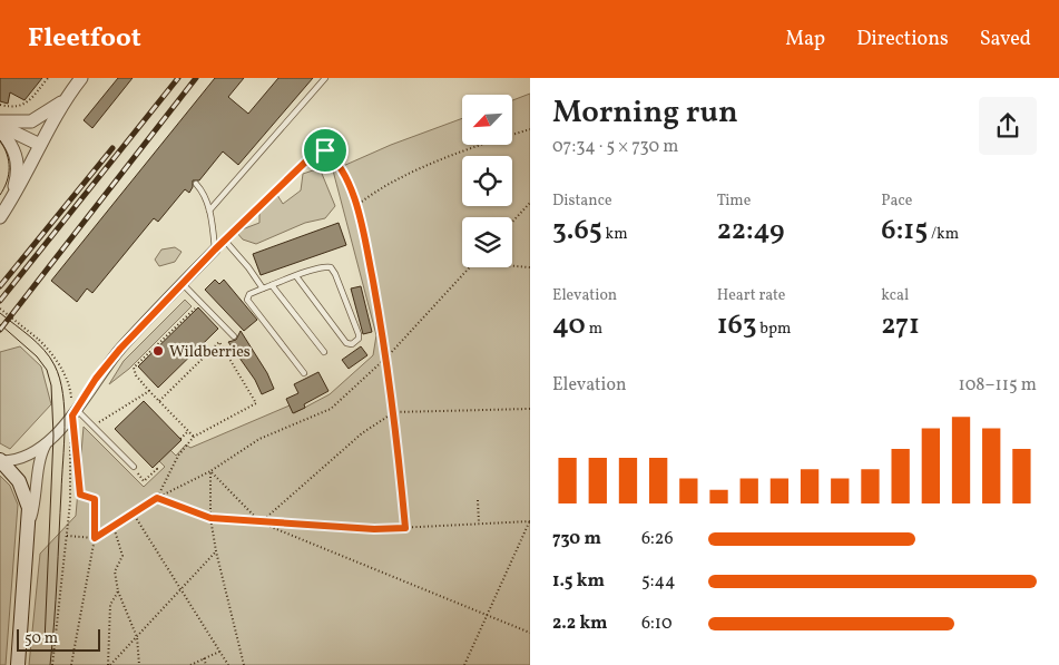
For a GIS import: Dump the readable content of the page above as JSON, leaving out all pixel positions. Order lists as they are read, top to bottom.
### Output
{
  "places": ["Wildberries"],
  "scale_bar": "50 m",
  "north": "bottom left",
  "page": {
    "header": "Fleetfoot",
    "nav": ["Map", "Directions", "Saved"],
    "heading": ["Morning run", "07:34 · 5 × 730 m"],
    "stats": [
      ["Distance", "3.65 km"],
      ["Time", "22:49"],
      ["Pace", "6:15 /km"],
      ["Elevation", "40 m"],
      ["Heart rate", "163 bpm"],
      ["kcal", "271"]
    ],
    "chart": ["Elevation", "108–115 m"],
    "list": [
      {
        "name": "730 m",
        "note": "6:26"
      },
      {
        "name": "1.5 km",
        "note": "5:44"
      },
      {
        "name": "2.2 km",
        "note": "6:10"
      }
    ],
    "scale": "50 m"
  }
}
